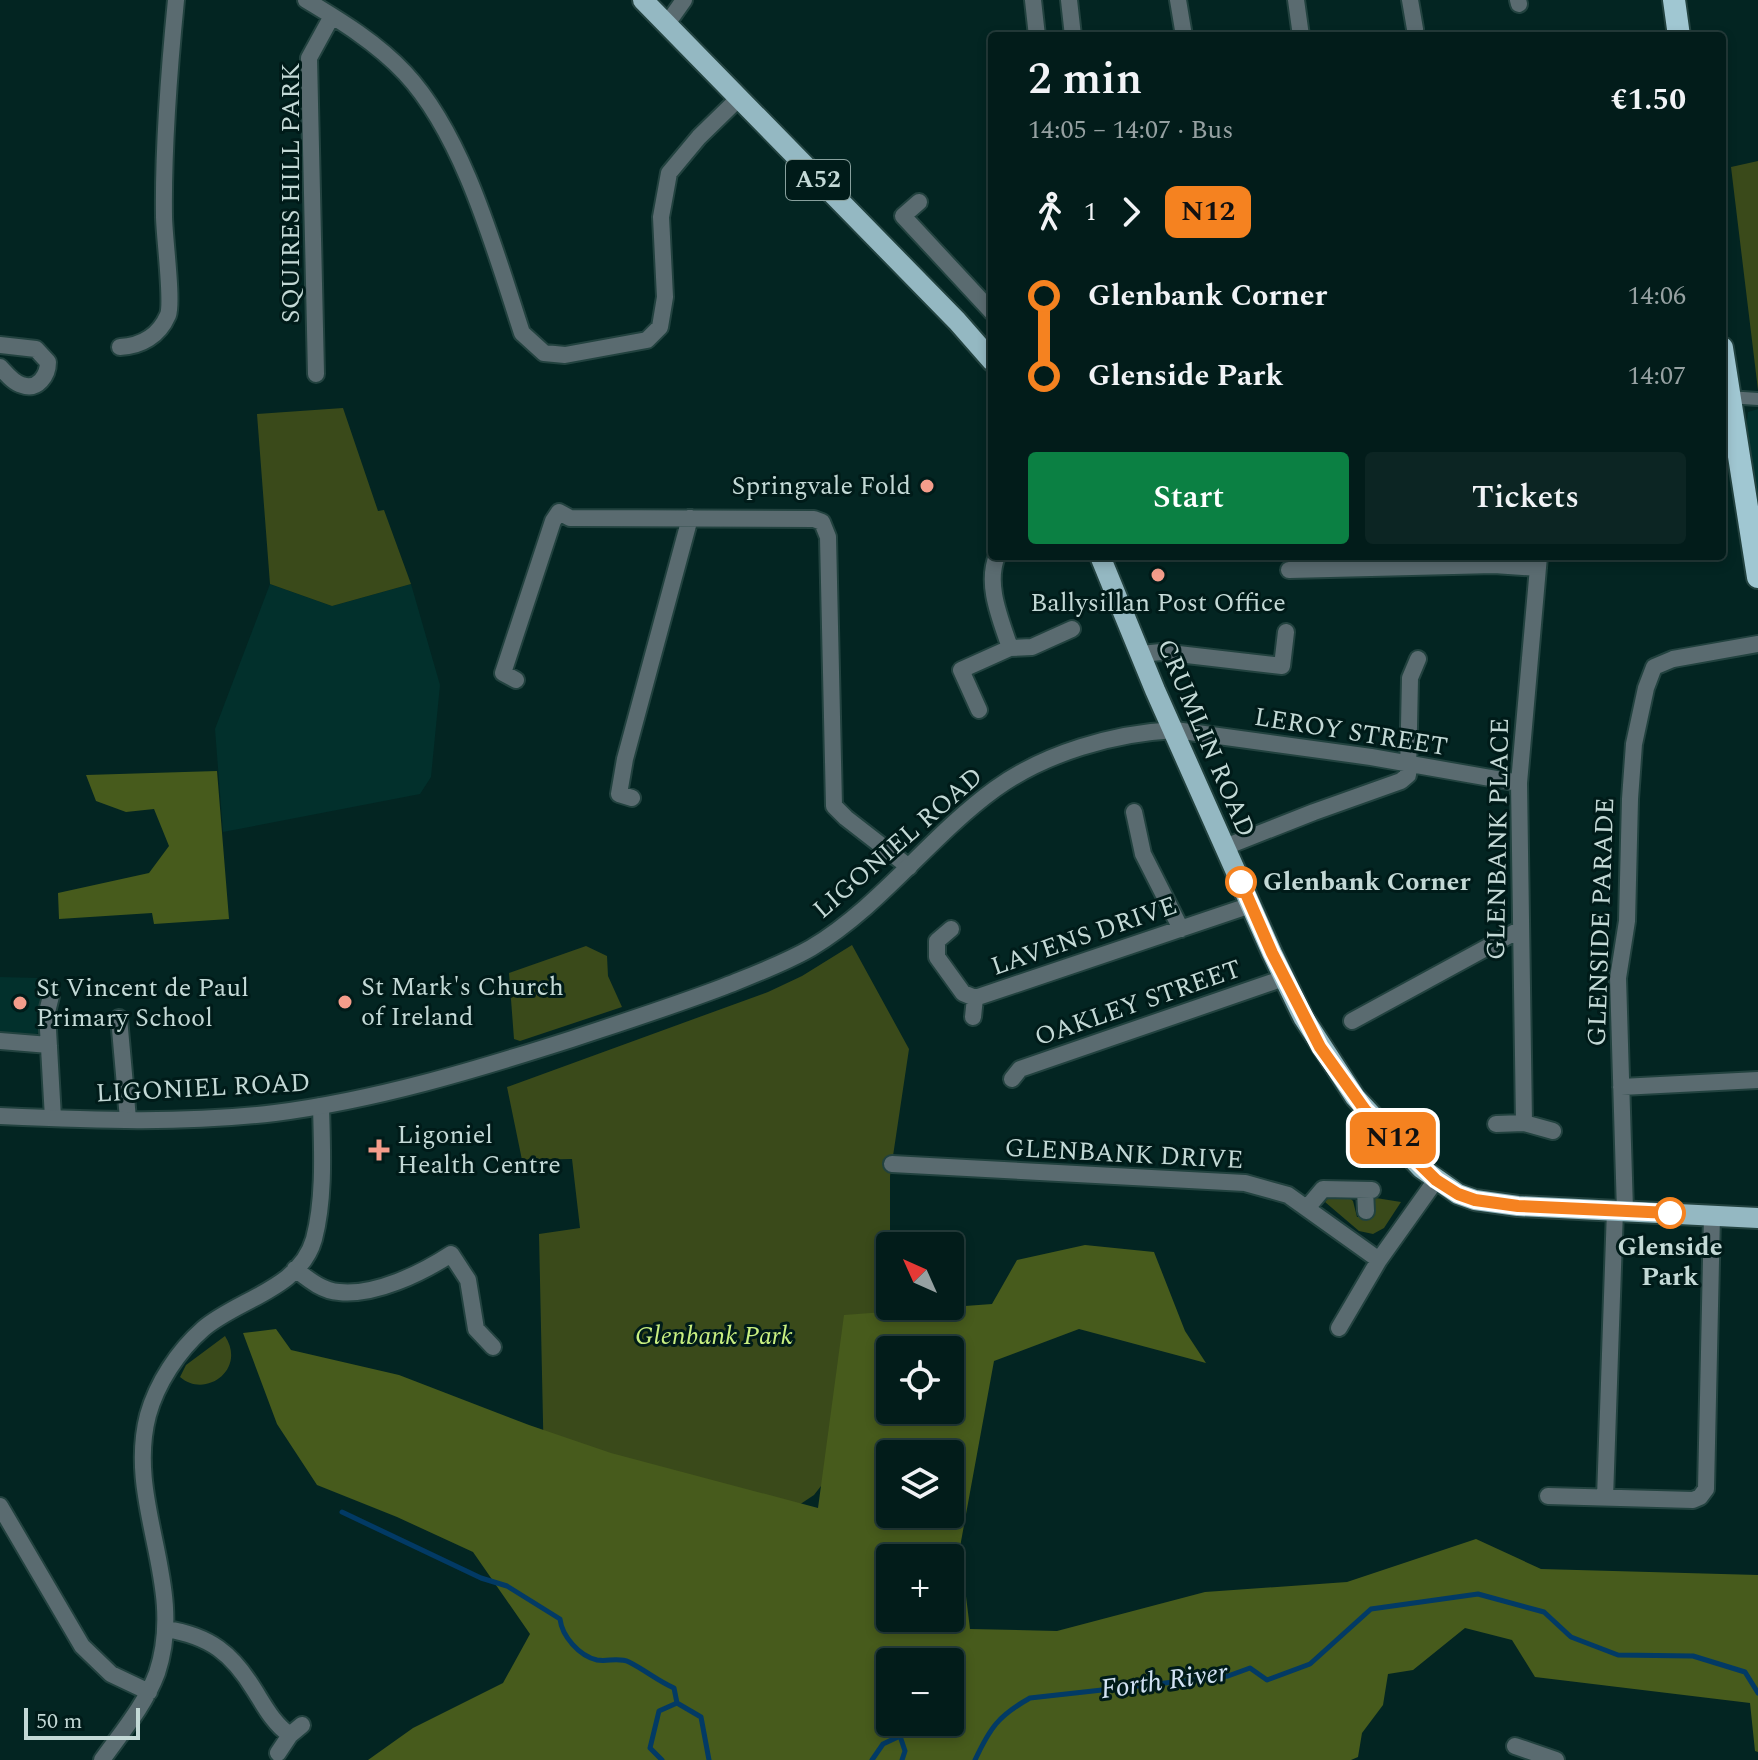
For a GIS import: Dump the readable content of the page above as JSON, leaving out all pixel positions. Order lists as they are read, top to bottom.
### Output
{
  "streets": {
    "main road": ["A52", "CRUMLIN ROAD"],
    "street": [
      "SQUIRES HILL PARK",
      "LEROY STREET",
      "GLENBANK PLACE",
      "LIGONIEL ROAD",
      "GLENSIDE PARADE",
      "LAVENS DRIVE",
      "OAKLEY STREET",
      "GLENBANK DRIVE"
    ]
  },
  "crossings": [
    ["LEROY STREET", "CRUMLIN ROAD"],
    ["LEROY STREET", "GLENBANK PLACE"],
    ["LEROY STREET", "LIGONIEL ROAD"],
    ["CRUMLIN ROAD", "LIGONIEL ROAD"],
    ["CRUMLIN ROAD", "GLENSIDE PARADE"],
    ["CRUMLIN ROAD", "LAVENS DRIVE"],
    ["CRUMLIN ROAD", "OAKLEY STREET"]
  ],
  "water": ["Forth River"],
  "parks": ["Glenbank Park"],
  "places": {
    "other": [
      "Springvale Fold",
      "Ballysillan Post Office",
      "Glenbank Corner",
      "St Mark's Church of Ireland",
      "St Vincent de Paul Primary School",
      "Glenside Park"
    ],
    "health": ["Ligoniel Health Centre"]
  },
  "lines": ["bus line N12"],
  "scale_bar": "50 m",
  "north": "top left",
  "page": {
    "on_map": "N12",
    "heading": ["2 min", "14:05 – 14:07 · Bus", "€1.50"],
    "legs": ["1", "N12"],
    "list": [
      {
        "name": "Glenbank Corner",
        "value": "14:06"
      },
      {
        "name": "Glenside Park",
        "value": "14:07"
      }
    ],
    "buttons": ["Start", "Tickets"],
    "map_buttons": ["+", "−"],
    "scale": "50 m"
  }
}
